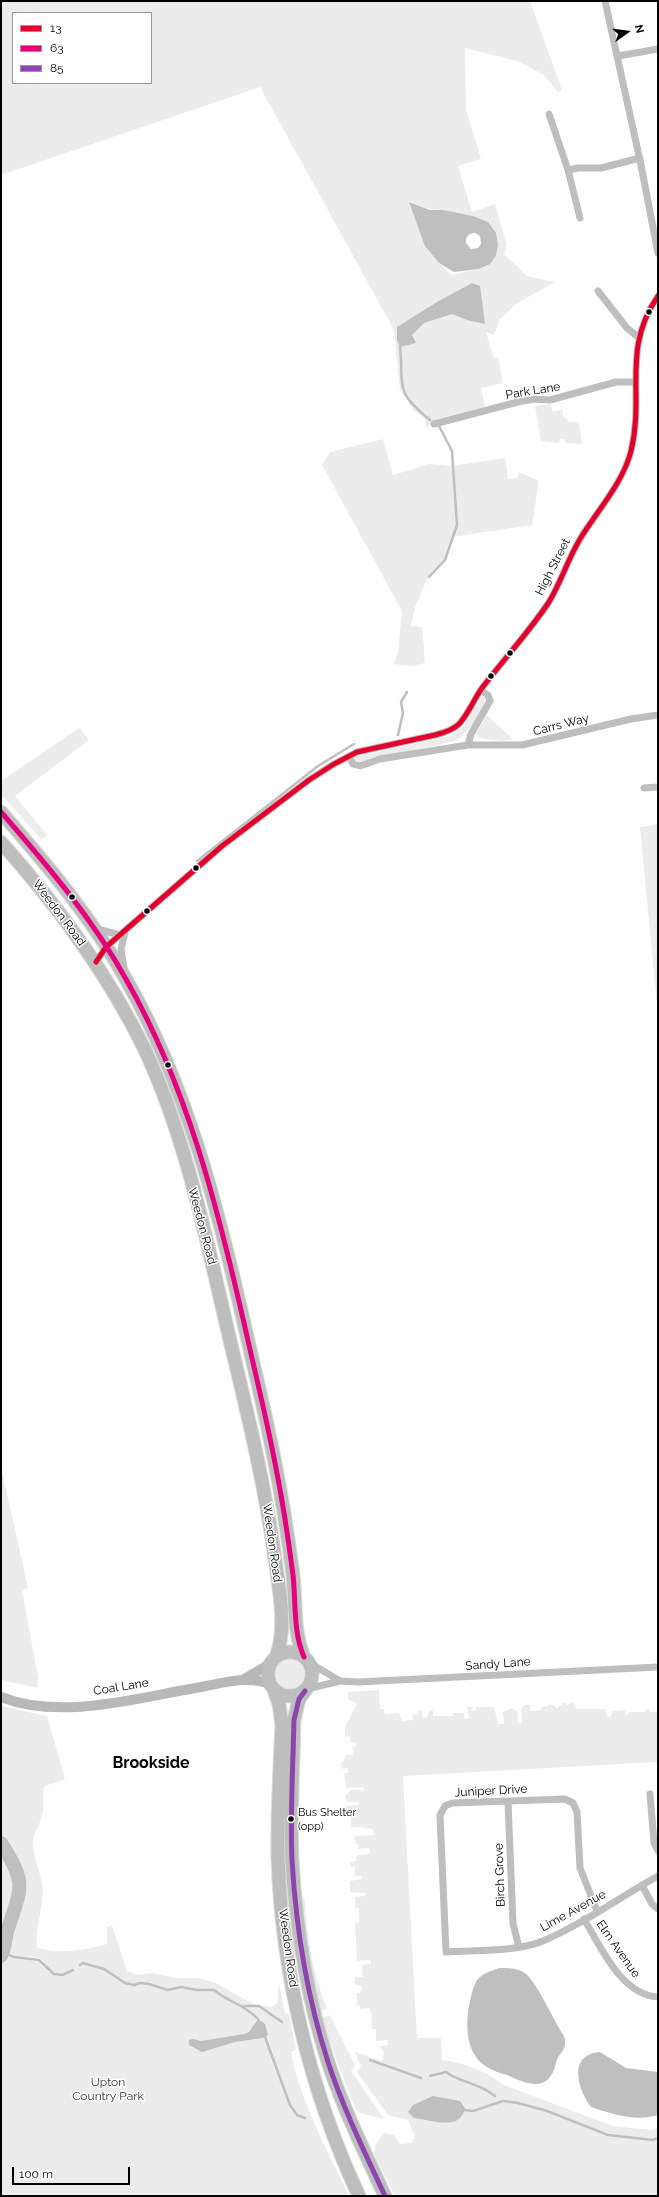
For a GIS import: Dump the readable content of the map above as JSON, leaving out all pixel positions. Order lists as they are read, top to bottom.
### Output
{
  "streets": {
    "highway": ["Weedon Road"],
    "street": [
      "Park Lane",
      "High Street",
      "Carrs Way",
      "Sandy Lane",
      "Coal Lane",
      "Juniper Drive",
      "Birch Grove",
      "Lime Avenue",
      "Elm Avenue"
    ]
  },
  "crossings": [
    ["Park Lane", "High Street"],
    ["High Street", "Carrs Way"],
    ["High Street", "Weedon Road"],
    ["Weedon Road", "Coal Lane"],
    ["Juniper Drive", "Birch Grove"],
    ["Juniper Drive", "Lime Avenue"],
    ["Birch Grove", "Lime Avenue"],
    ["Lime Avenue", "Elm Avenue"]
  ],
  "districts": ["Brookside"],
  "parks": ["Upton Country Park"],
  "places": ["Bus Shelter (opp)"],
  "lines": ["transit line 13", "transit line 63", "transit line 85"],
  "legend": ["13", "63", "85"],
  "scale_bar": "100 m",
  "north": "right"
}
